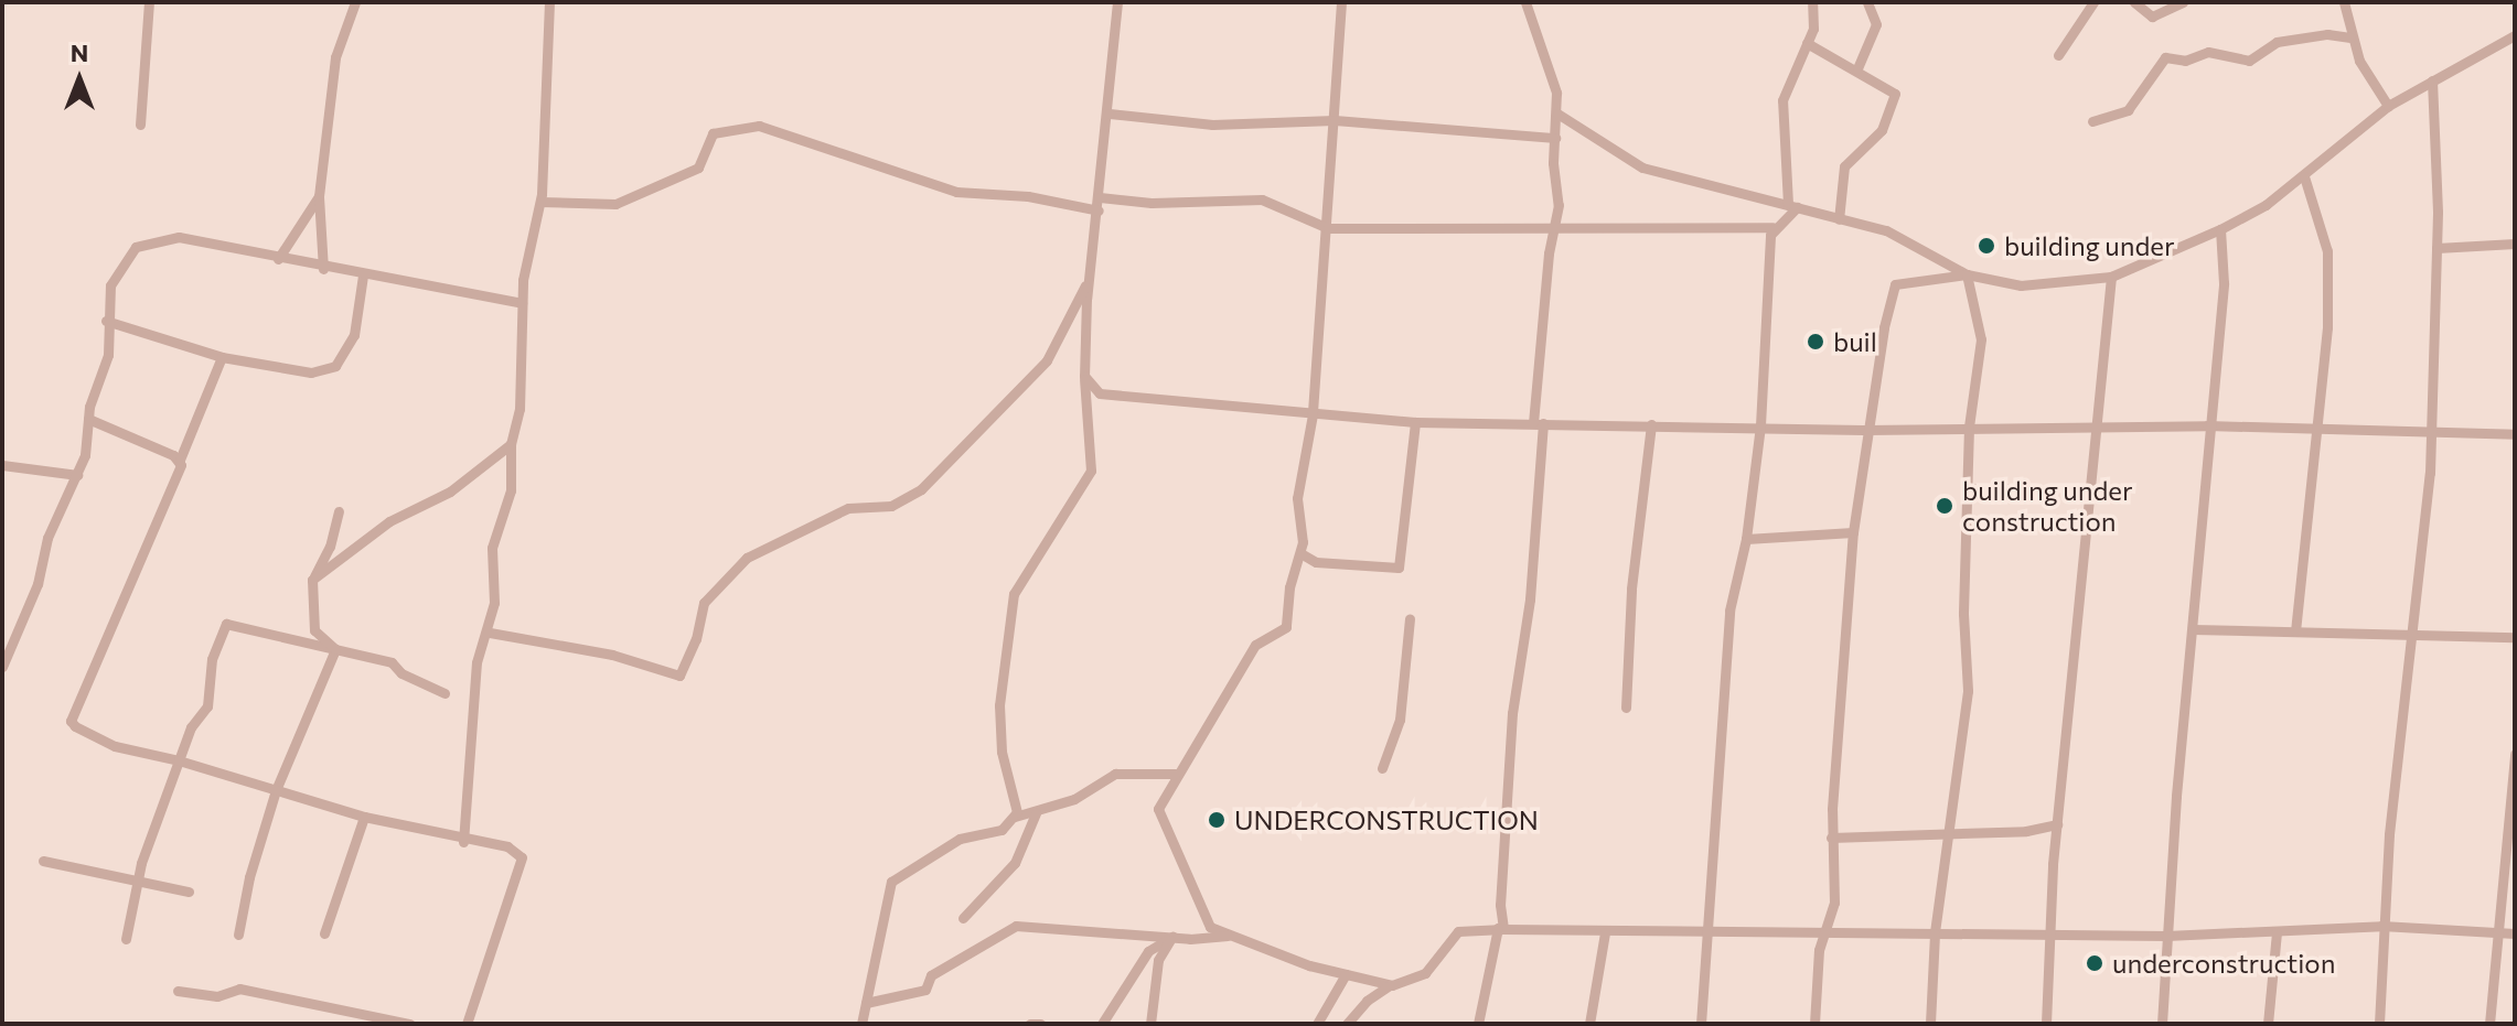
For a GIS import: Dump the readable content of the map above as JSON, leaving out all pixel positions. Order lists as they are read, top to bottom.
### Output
{
  "places": [
    "building under",
    "buil",
    "building under construction",
    "UNDERCONSTRUCTION",
    "underconstruction"
  ],
  "north": "top"
}
